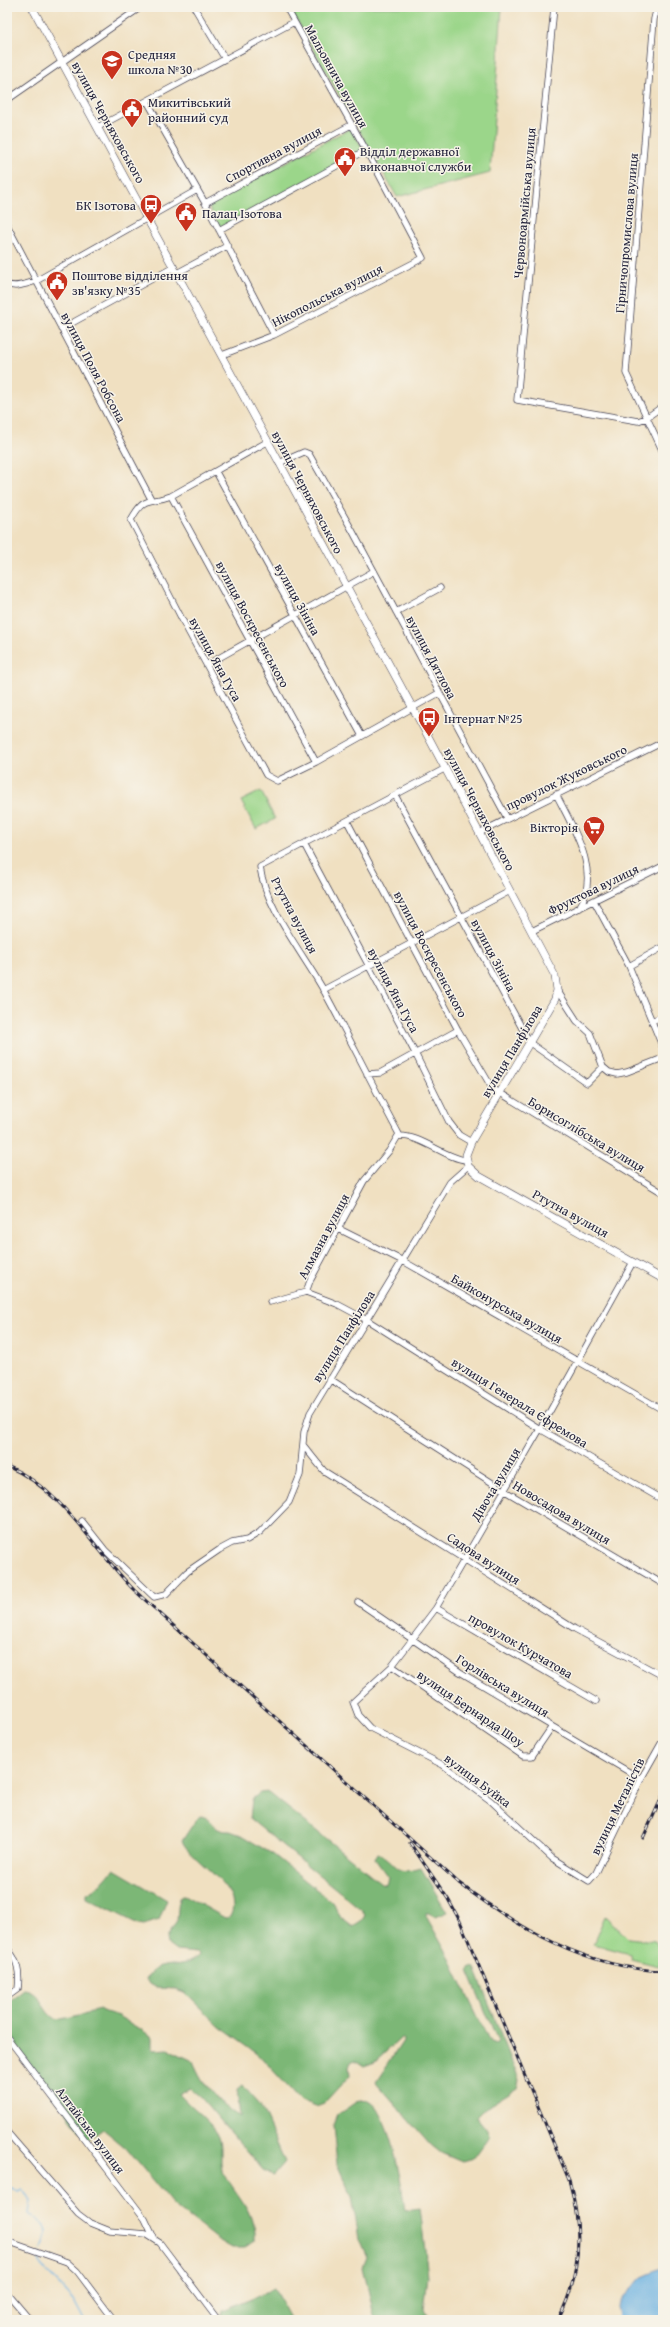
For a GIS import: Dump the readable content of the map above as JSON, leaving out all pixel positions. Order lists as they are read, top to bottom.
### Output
{
  "streets": {
    "main road": ["вулиця Черняховського", "Ртутна вулиця", "вулиця Панфілова"],
    "street": [
      "Мальовнича вулиця",
      "Спортивна вулиця",
      "Червоноармійська вулиця",
      "Гірничопромислова вулиця",
      "Нікопольська вулиця",
      "вулиця Поля Робсона",
      "вулиця Зініна",
      "вулиця Воскресенського",
      "вулиця Дятлова",
      "вулиця Яна Гуса",
      "провулок Жуковського",
      "Фруктова вулиця",
      "Борисоглібська вулиця",
      "Алмазна вулиця",
      "Байконурська вулиця",
      "вулиця Генерала Єфремова",
      "Дівоча вулиця",
      "Новосадова вулиця",
      "Садова вулиця",
      "провулок Курчатова",
      "Горлівська вулиця",
      "вулиця Бернарда Шоу",
      "вулиця Буйка",
      "вулиця Металістів",
      "Алтайська вулиця"
    ]
  },
  "crossings": [
    ["Мальовнича вулиця", "Спортивна вулиця"],
    ["Мальовнича вулиця", "Нікопольська вулиця"],
    ["вулиця Черняховського", "Нікопольська вулиця"],
    ["вулиця Черняховського", "вулиця Дятлова"],
    ["вулиця Черняховського", "провулок Жуковського"],
    ["вулиця Черняховського", "Фруктова вулиця"],
    ["вулиця Черняховського", "Ртутна вулиця"],
    ["вулиця Черняховського", "вулиця Панфілова"],
    ["Червоноармійська вулиця", "Гірничопромислова вулиця"],
    ["вулиця Поля Робсона", "вулиця Яна Гуса"],
    ["вулиця Зініна", "Ртутна вулиця"],
    ["вулиця Зініна", "вулиця Панфілова"],
    ["вулиця Воскресенського", "вулиця Яна Гуса"],
    ["вулиця Воскресенського", "Ртутна вулиця"],
    ["вулиця Воскресенського", "вулиця Панфілова"],
    ["вулиця Воскресенського", "Борисоглібська вулиця"],
    ["вулиця Дятлова", "провулок Жуковського"],
    ["вулиця Яна Гуса", "Ртутна вулиця"],
    ["вулиця Яна Гуса", "вулиця Панфілова"],
    ["Ртутна вулиця", "вулиця Панфілова"],
    ["Ртутна вулиця", "Алмазна вулиця"],
    ["Ртутна вулиця", "Дівоча вулиця"],
    ["вулиця Панфілова", "Борисоглібська вулиця"],
    ["вулиця Панфілова", "Алмазна вулиця"],
    ["вулиця Панфілова", "Байконурська вулиця"],
    ["вулиця Панфілова", "вулиця Генерала Єфремова"],
    ["вулиця Панфілова", "Новосадова вулиця"],
    ["вулиця Панфілова", "Садова вулиця"],
    ["Алмазна вулиця", "Байконурська вулиця"],
    ["Алмазна вулиця", "вулиця Генерала Єфремова"],
    ["Байконурська вулиця", "Дівоча вулиця"],
    ["вулиця Генерала Єфремова", "Дівоча вулиця"],
    ["Дівоча вулиця", "Новосадова вулиця"],
    ["Дівоча вулиця", "Садова вулиця"],
    ["Дівоча вулиця", "провулок Курчатова"],
    ["Дівоча вулиця", "Горлівська вулиця"],
    ["Дівоча вулиця", "вулиця Бернарда Шоу"],
    ["Дівоча вулиця", "вулиця Буйка"],
    ["Горлівська вулиця", "вулиця Бернарда Шоу"],
    ["Горлівська вулиця", "вулиця Металістів"],
    ["вулиця Буйка", "вулиця Металістів"]
  ],
  "places": {
    "school or university": ["Средняя школа №30"],
    "public building": [
      "Микитівський районний суд",
      "Відділ державної виконавчої служби",
      "Палац Ізотова",
      "Поштове відділення зв'язку №35"
    ],
    "bus stop": ["БК Ізотова", "Інтернат №25"],
    "supermarket": ["Вікторія"]
  }
}
